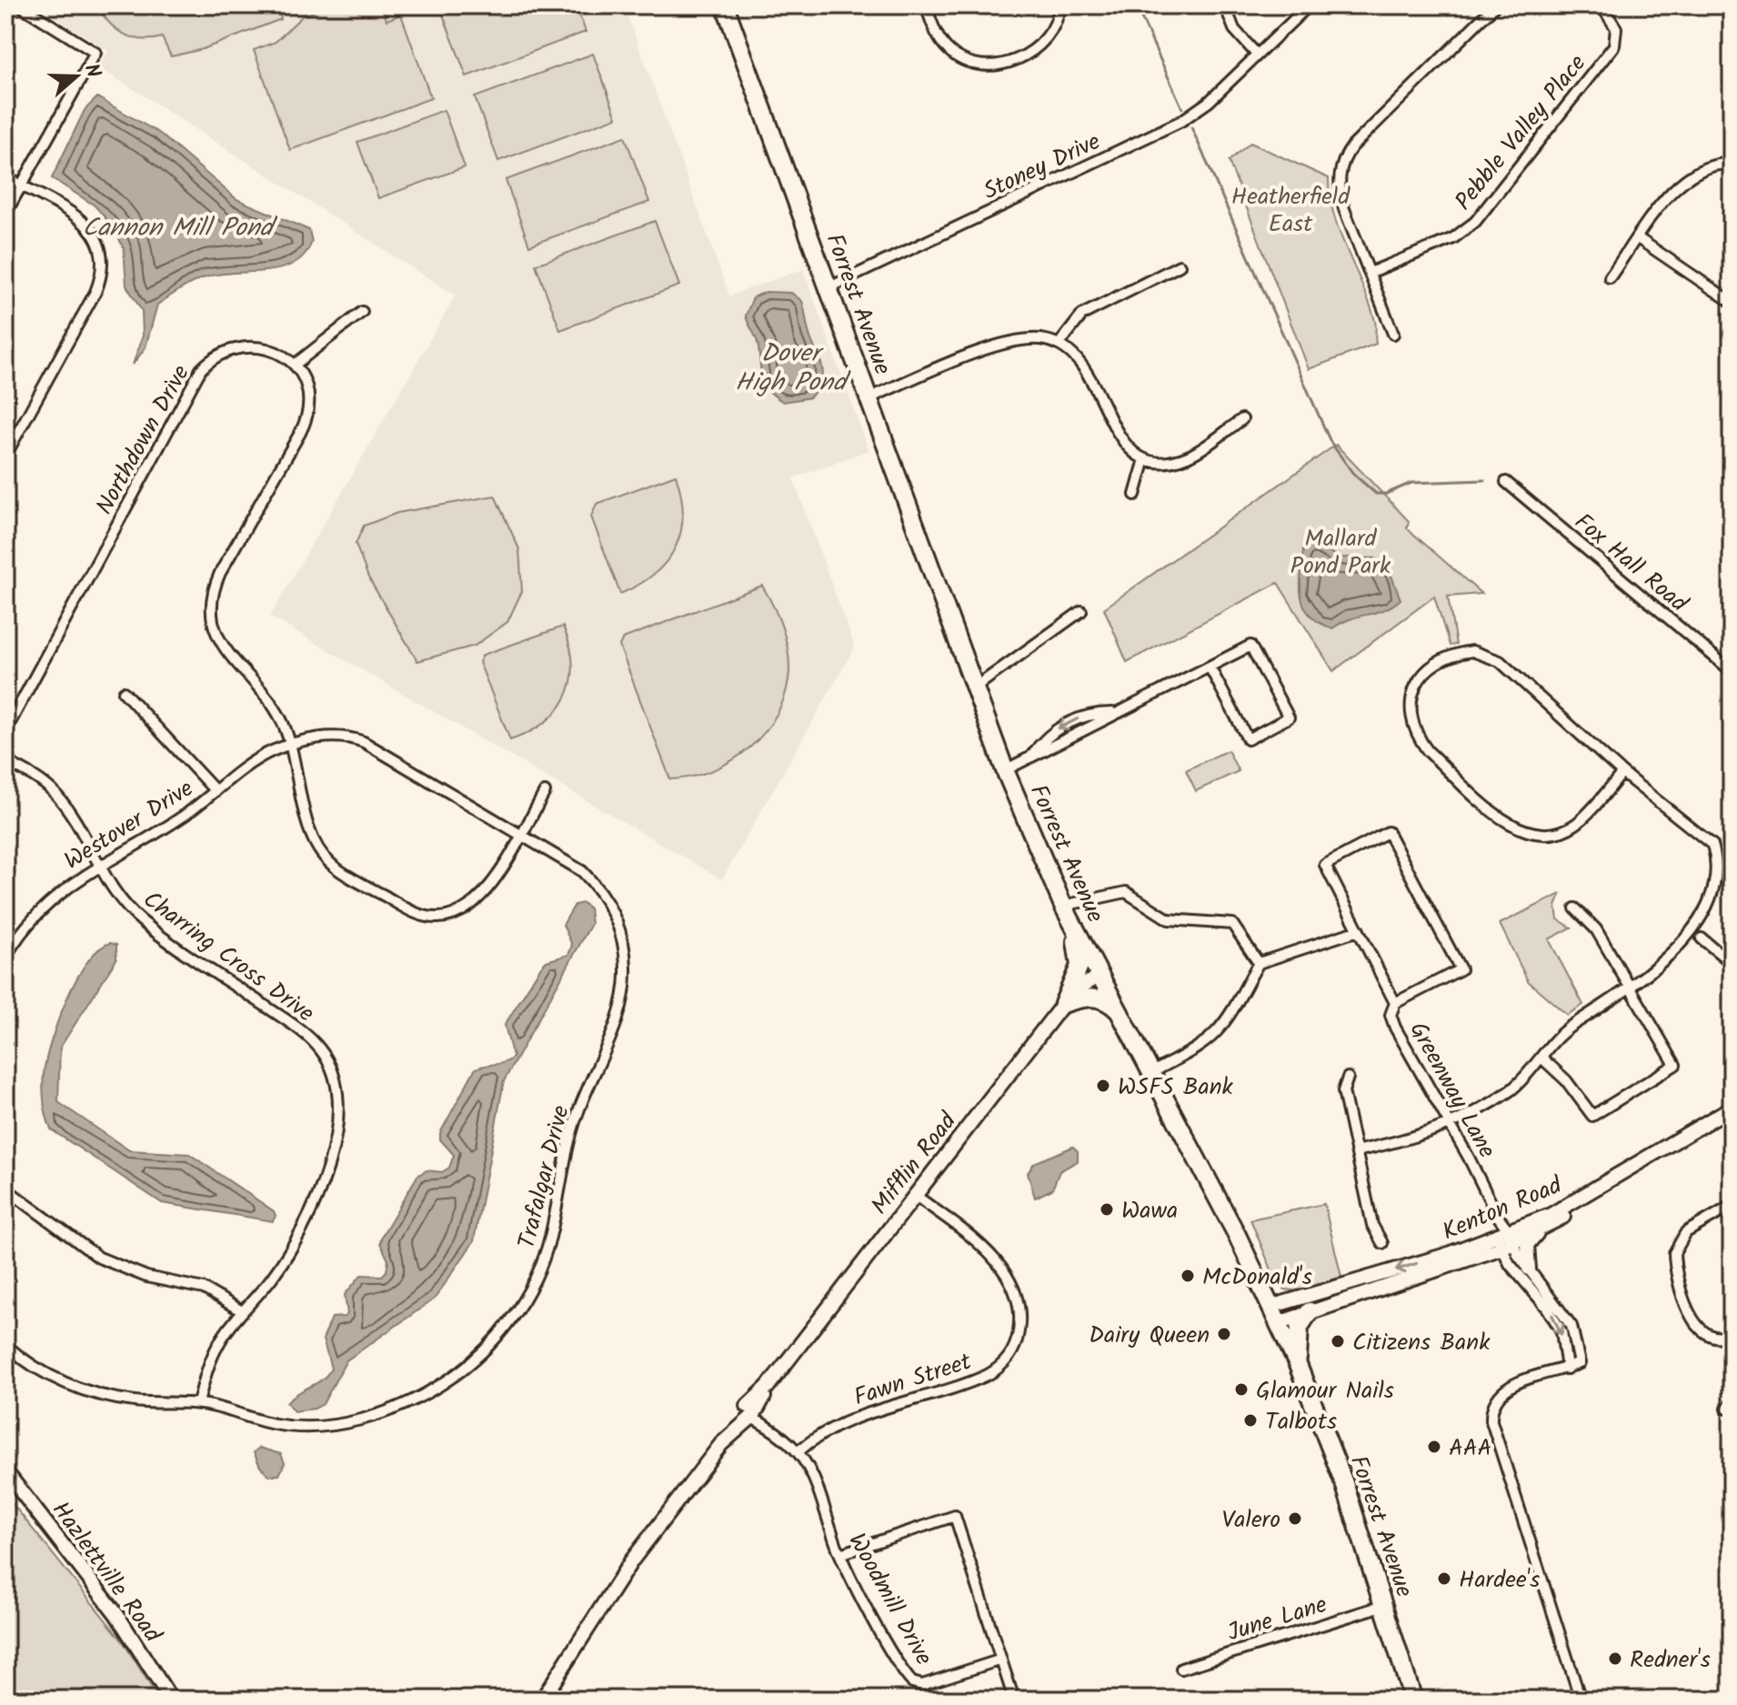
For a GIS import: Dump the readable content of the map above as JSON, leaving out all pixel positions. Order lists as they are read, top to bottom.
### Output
{
  "streets": {
    "highway": ["Forrest Avenue"],
    "main road": ["Mifflin Road", "Kenton Road", "Hazlettville Road"],
    "street": [
      "Pebble Valley Place",
      "Stoney Drive",
      "Northdown Drive",
      "Fox Hall Road",
      "Westover Drive",
      "Charring Cross Drive",
      "Greenway Lane",
      "Trafalgar Drive",
      "Fawn Street",
      "Woodmill Drive",
      "June Lane"
    ]
  },
  "crossings": [
    ["Stoney Drive", "Forrest Avenue"],
    ["Forrest Avenue", "Mifflin Road"],
    ["Forrest Avenue", "Kenton Road"],
    ["Forrest Avenue", "June Lane"],
    ["Westover Drive", "Charring Cross Drive"],
    ["Westover Drive", "Trafalgar Drive"],
    ["Charring Cross Drive", "Trafalgar Drive"],
    ["Greenway Lane", "Kenton Road"],
    ["Mifflin Road", "Fawn Street"],
    ["Mifflin Road", "Woodmill Drive"],
    ["Fawn Street", "Woodmill Drive"]
  ],
  "water": ["Cannon Mill Pond", "Dover High Pond"],
  "parks": ["Heatherfield East", "Mallard Pond Park"],
  "places": [
    "WSFS Bank",
    "Wawa",
    "McDonald's",
    "Dairy Queen",
    "Citizens Bank",
    "Glamour Nails",
    "Talbots",
    "AAA",
    "Valero",
    "Hardee's",
    "Redner's"
  ],
  "north": "right"
}
